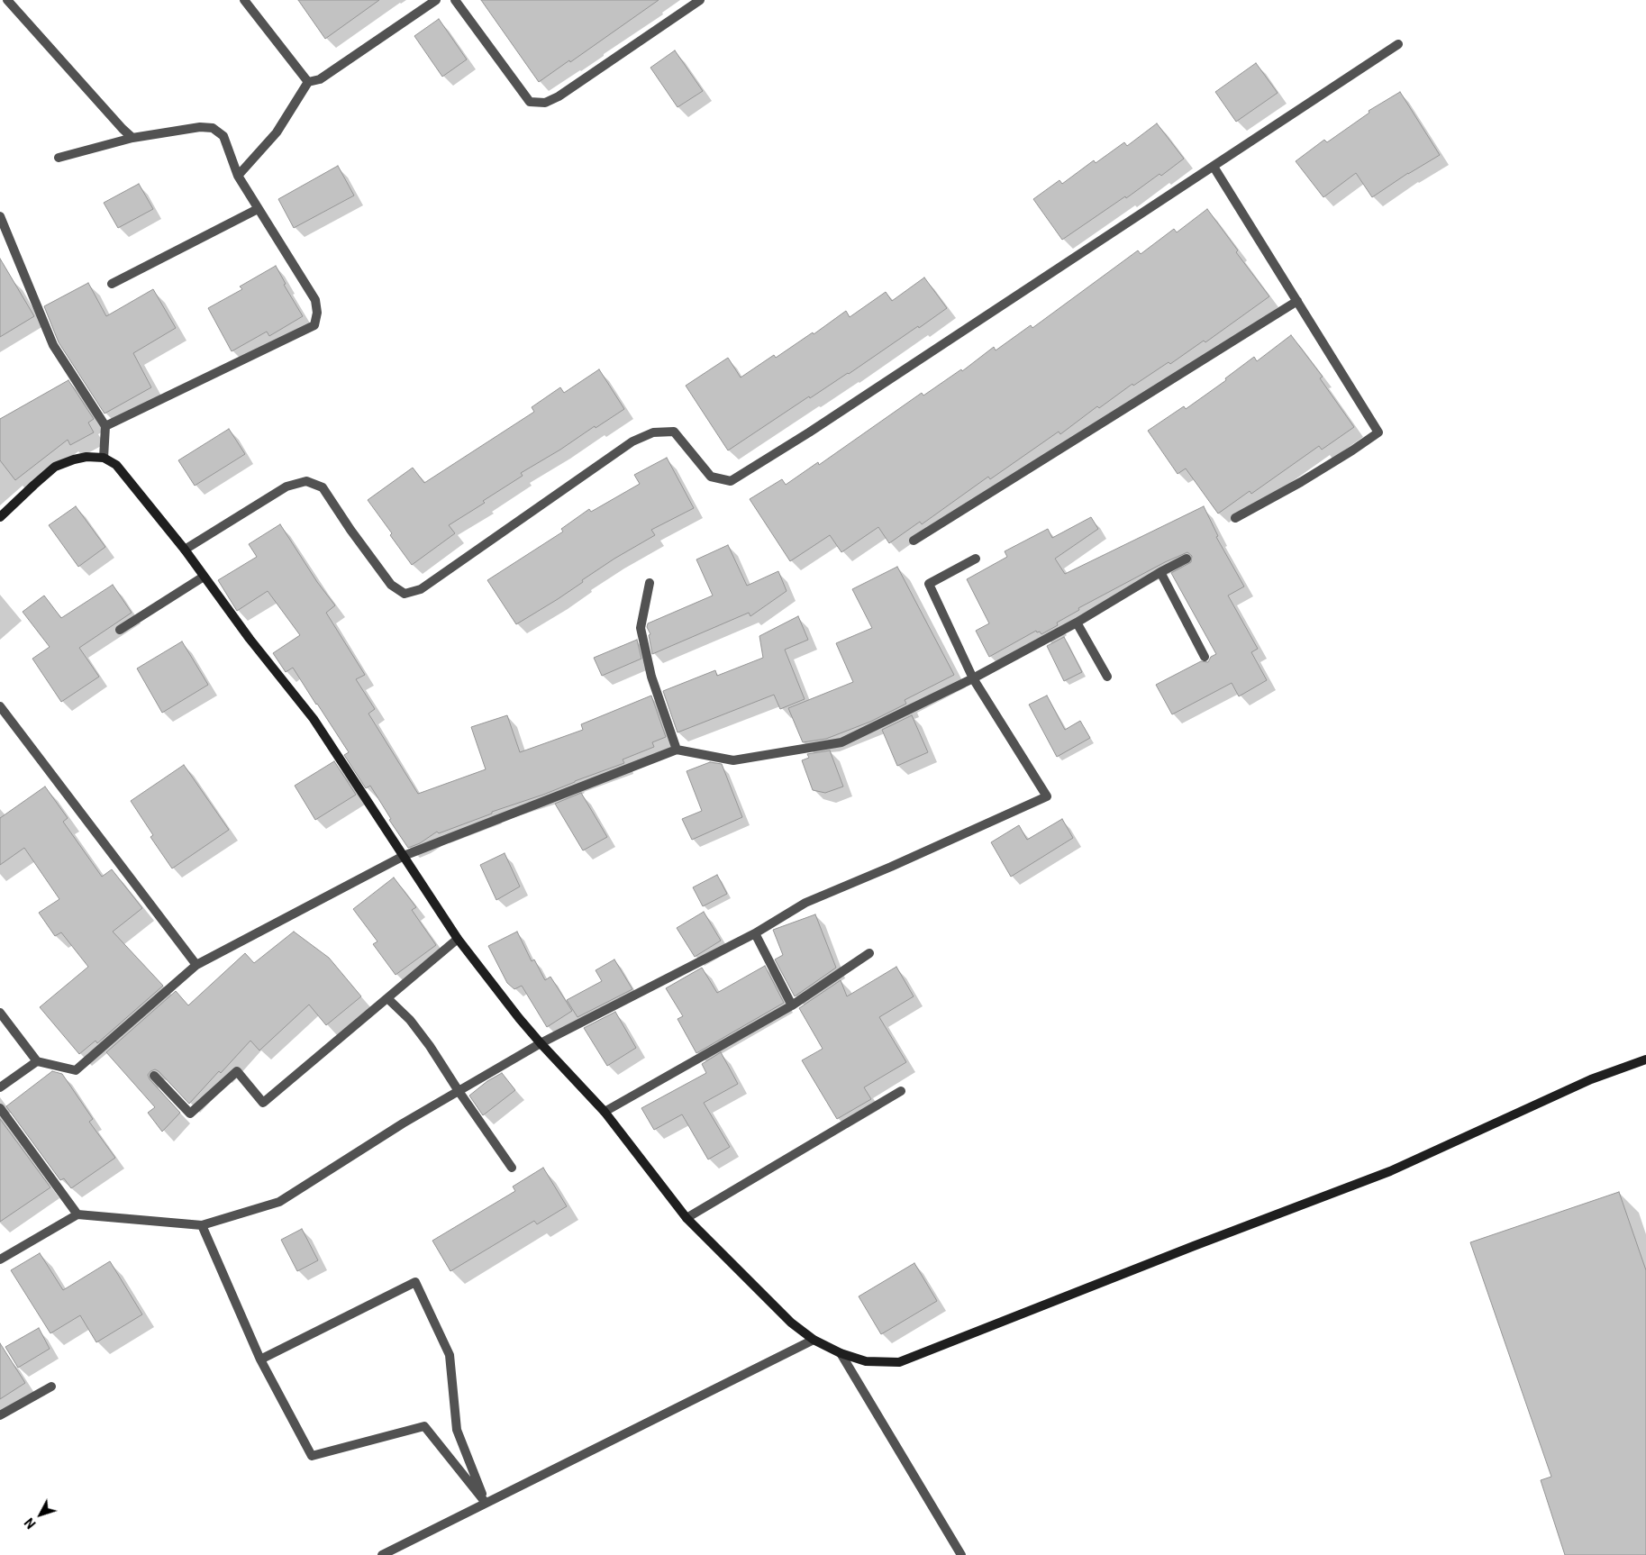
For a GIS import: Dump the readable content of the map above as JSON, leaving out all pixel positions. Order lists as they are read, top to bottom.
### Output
{
  "north": "bottom left"
}
